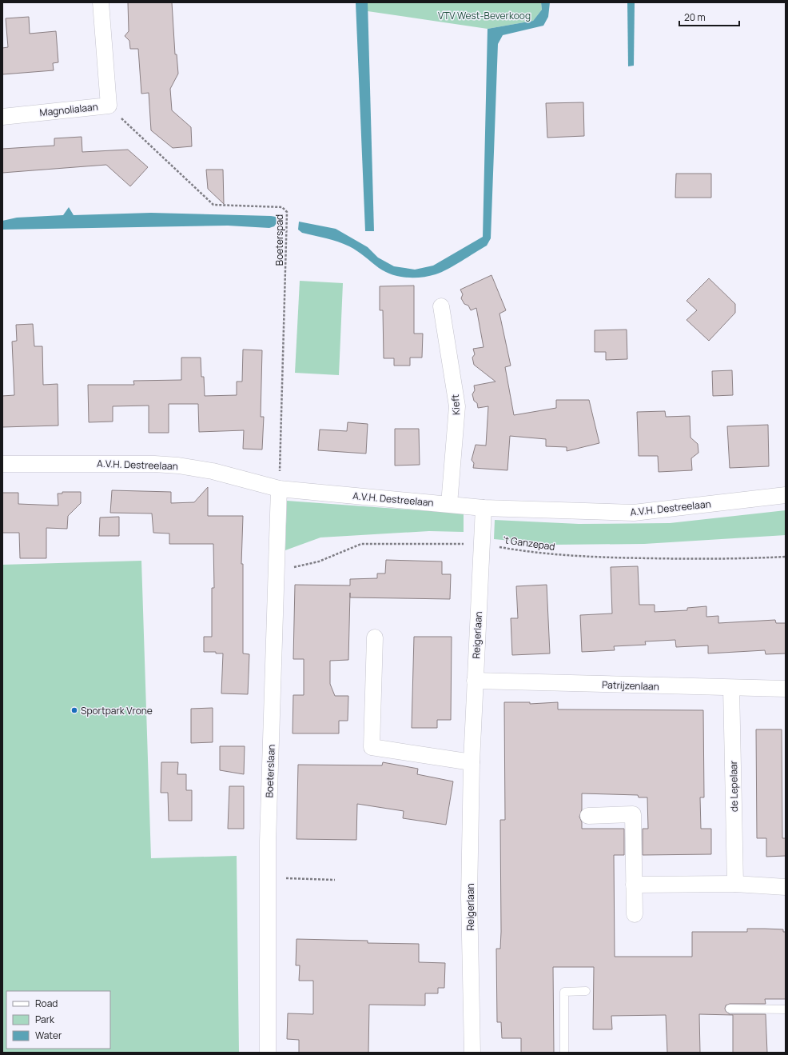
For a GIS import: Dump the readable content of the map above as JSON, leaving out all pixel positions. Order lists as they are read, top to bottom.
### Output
{
  "streets": {
    "street": [
      "Magnolialaan",
      "Kieft",
      "A.V.H. Destreelaan",
      "Reigerlaan",
      "Patrijzenlaan",
      "Boeterslaan",
      "de Lepelaar"
    ],
    "path": ["Boeterspad", "'t Ganzepad"]
  },
  "crossings": [
    ["Magnolialaan", "Boeterspad"],
    ["Boeterspad", "A.V.H. Destreelaan"],
    ["Boeterspad", "Boeterslaan"],
    ["Kieft", "A.V.H. Destreelaan"],
    ["A.V.H. Destreelaan", "Reigerlaan"],
    ["A.V.H. Destreelaan", "Boeterslaan"],
    ["'t Ganzepad", "Reigerlaan"],
    ["'t Ganzepad", "Boeterslaan"],
    ["Reigerlaan", "Patrijzenlaan"],
    ["Patrijzenlaan", "de Lepelaar"]
  ],
  "parks": ["VTV West-Beverkoog"],
  "places": ["Sportpark Vrone"],
  "legend": ["Road", "Park", "Water"],
  "scale_bar": "20 m"
}
